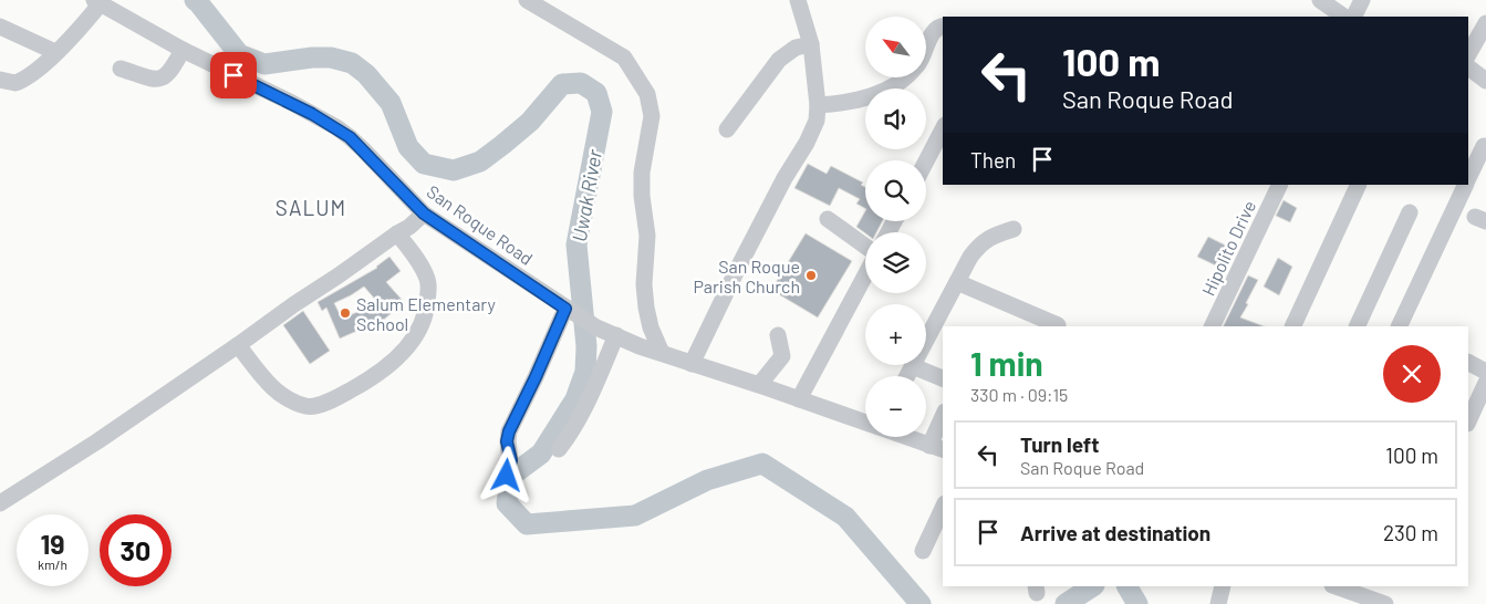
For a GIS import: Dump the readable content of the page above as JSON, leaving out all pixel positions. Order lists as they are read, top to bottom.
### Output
{
  "streets": {
    "street": ["San Roque Road", "Hipolito Drive"]
  },
  "districts": ["SALUM"],
  "water": ["Uwak River"],
  "places": ["San Roque Parish Church", "Salum Elementary School"],
  "north": "top left",
  "page": {
    "map_buttons": ["+", "−"],
    "turn": ["100 m", "San Roque Road"],
    "then": "Then",
    "heading": ["1 min", "330 m · 09:15"],
    "list": [
      {
        "name": "Turn left",
        "note": "San Roque Road",
        "value": "100 m"
      },
      {
        "name": "Arrive at destination",
        "value": "230 m"
      }
    ],
    "speed": "19 km/h",
    "limit": "30"
  }
}
